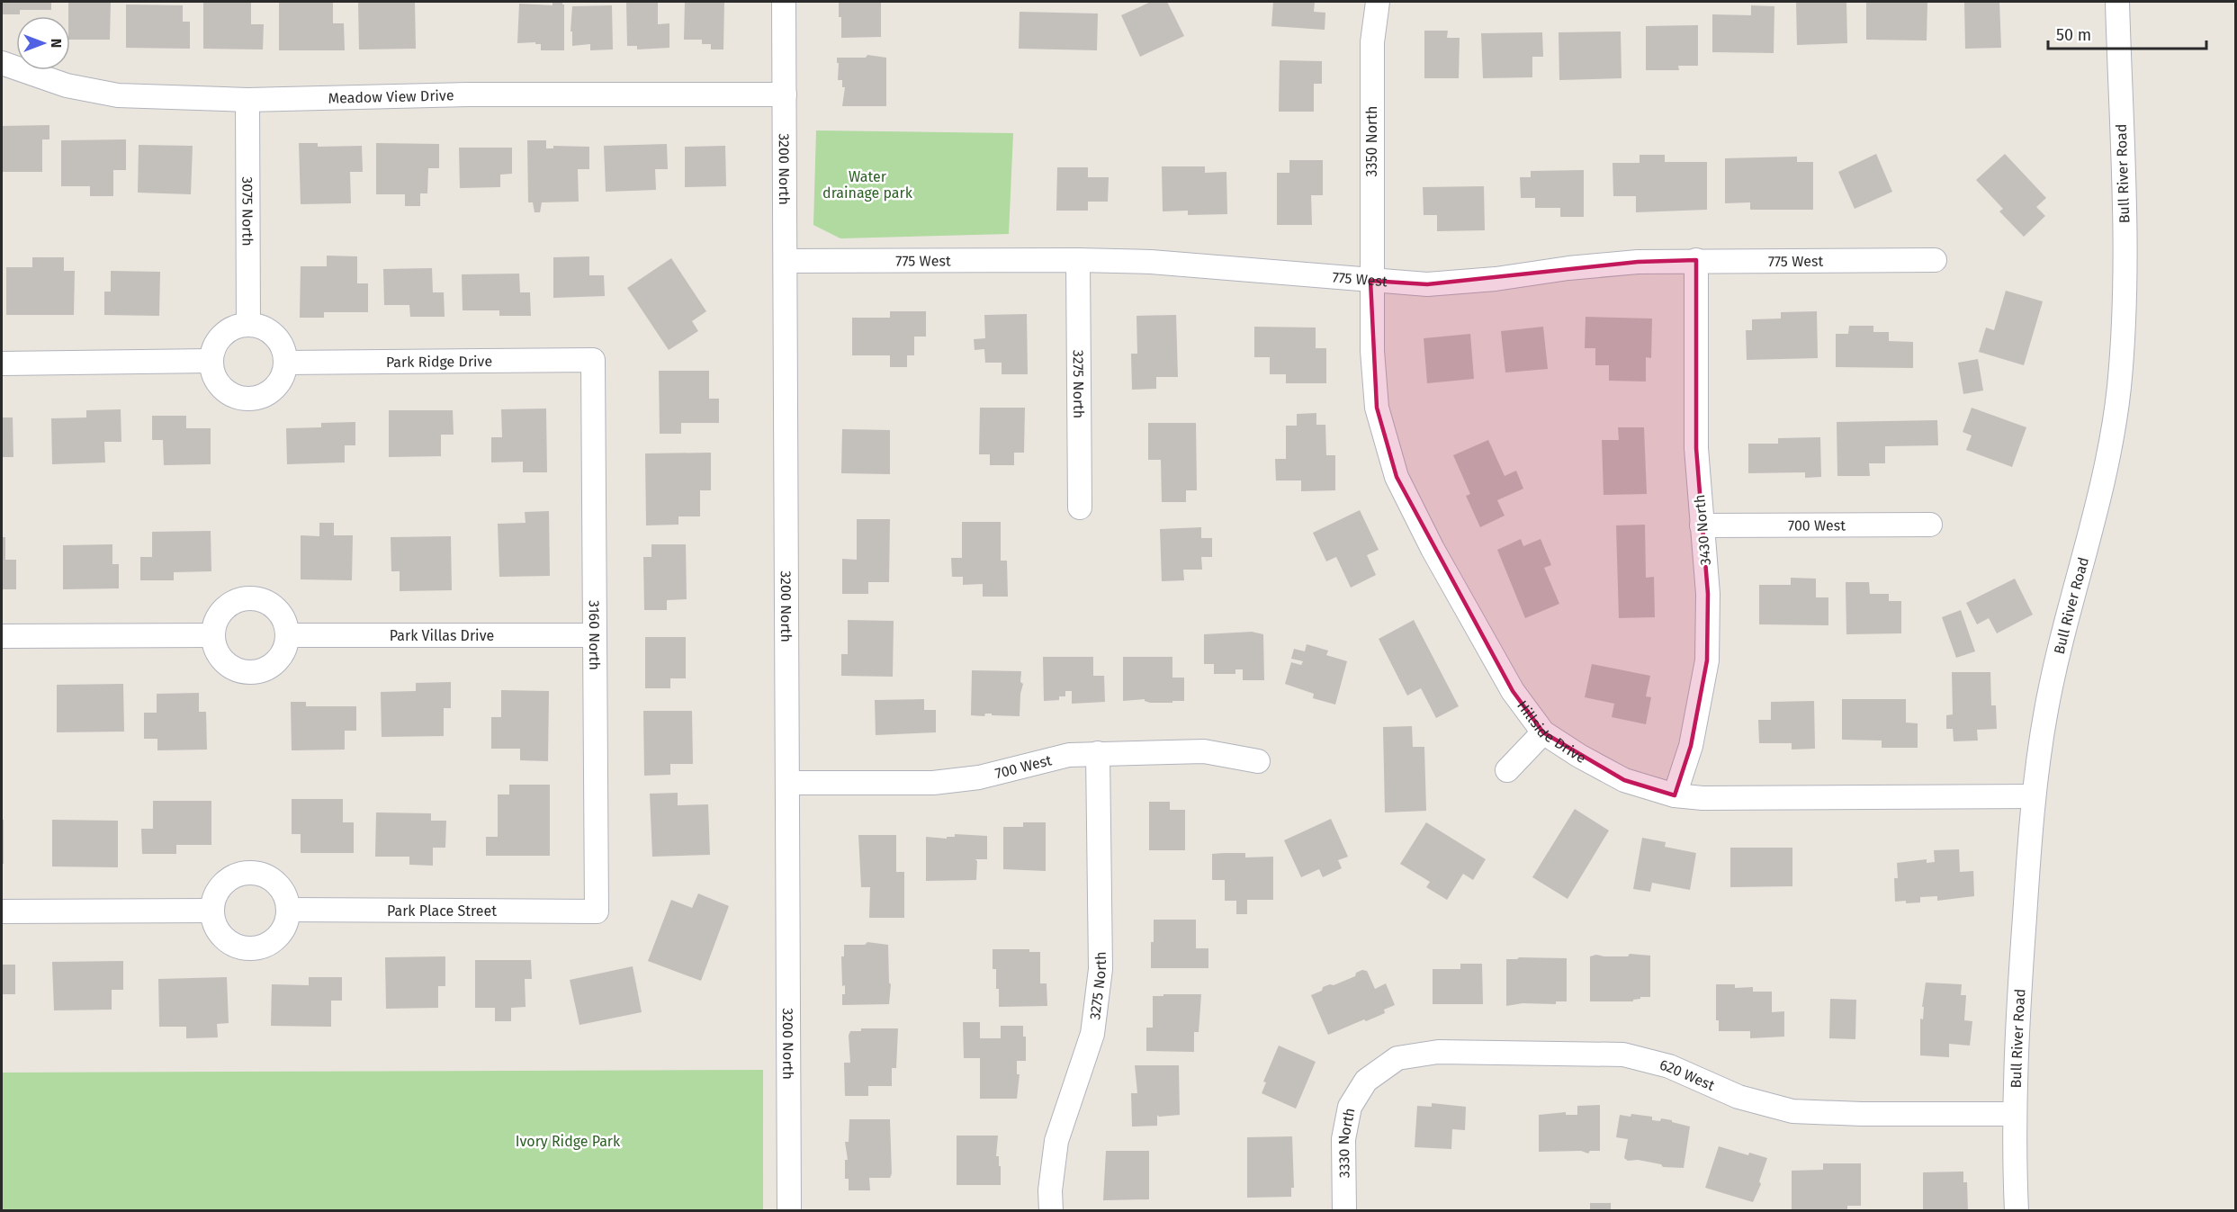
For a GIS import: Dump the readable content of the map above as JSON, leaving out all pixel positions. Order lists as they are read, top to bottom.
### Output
{
  "streets": {
    "street": [
      "Meadow View Drive",
      "3350 North",
      "3200 North",
      "Bull River Road",
      "3075 North",
      "775 West",
      "Park Ridge Drive",
      "3275 North",
      "700 West",
      "3430 North",
      "Park Villas Drive",
      "3160 North",
      "Hillside Drive",
      "Park Place Street",
      "620 West",
      "3330 North"
    ]
  },
  "crossings": [
    ["Meadow View Drive", "3200 North"],
    ["Meadow View Drive", "3075 North"],
    ["3350 North", "775 West"],
    ["3350 North", "Hillside Drive"],
    ["3200 North", "775 West"],
    ["3200 North", "700 West"],
    ["Bull River Road", "Hillside Drive"],
    ["Bull River Road", "620 West"],
    ["3075 North", "Park Ridge Drive"],
    ["775 West", "3275 North"],
    ["775 West", "3430 North"],
    ["775 West", "Hillside Drive"],
    ["Park Ridge Drive", "3160 North"],
    ["3275 North", "700 West"],
    ["700 West", "3430 North"],
    ["3430 North", "Hillside Drive"],
    ["Park Villas Drive", "3160 North"],
    ["3160 North", "Park Place Street"],
    ["620 West", "3330 North"]
  ],
  "parks": ["Water drainage park", "Ivory Ridge Park"],
  "scale_bar": "50 m",
  "north": "right"
}
